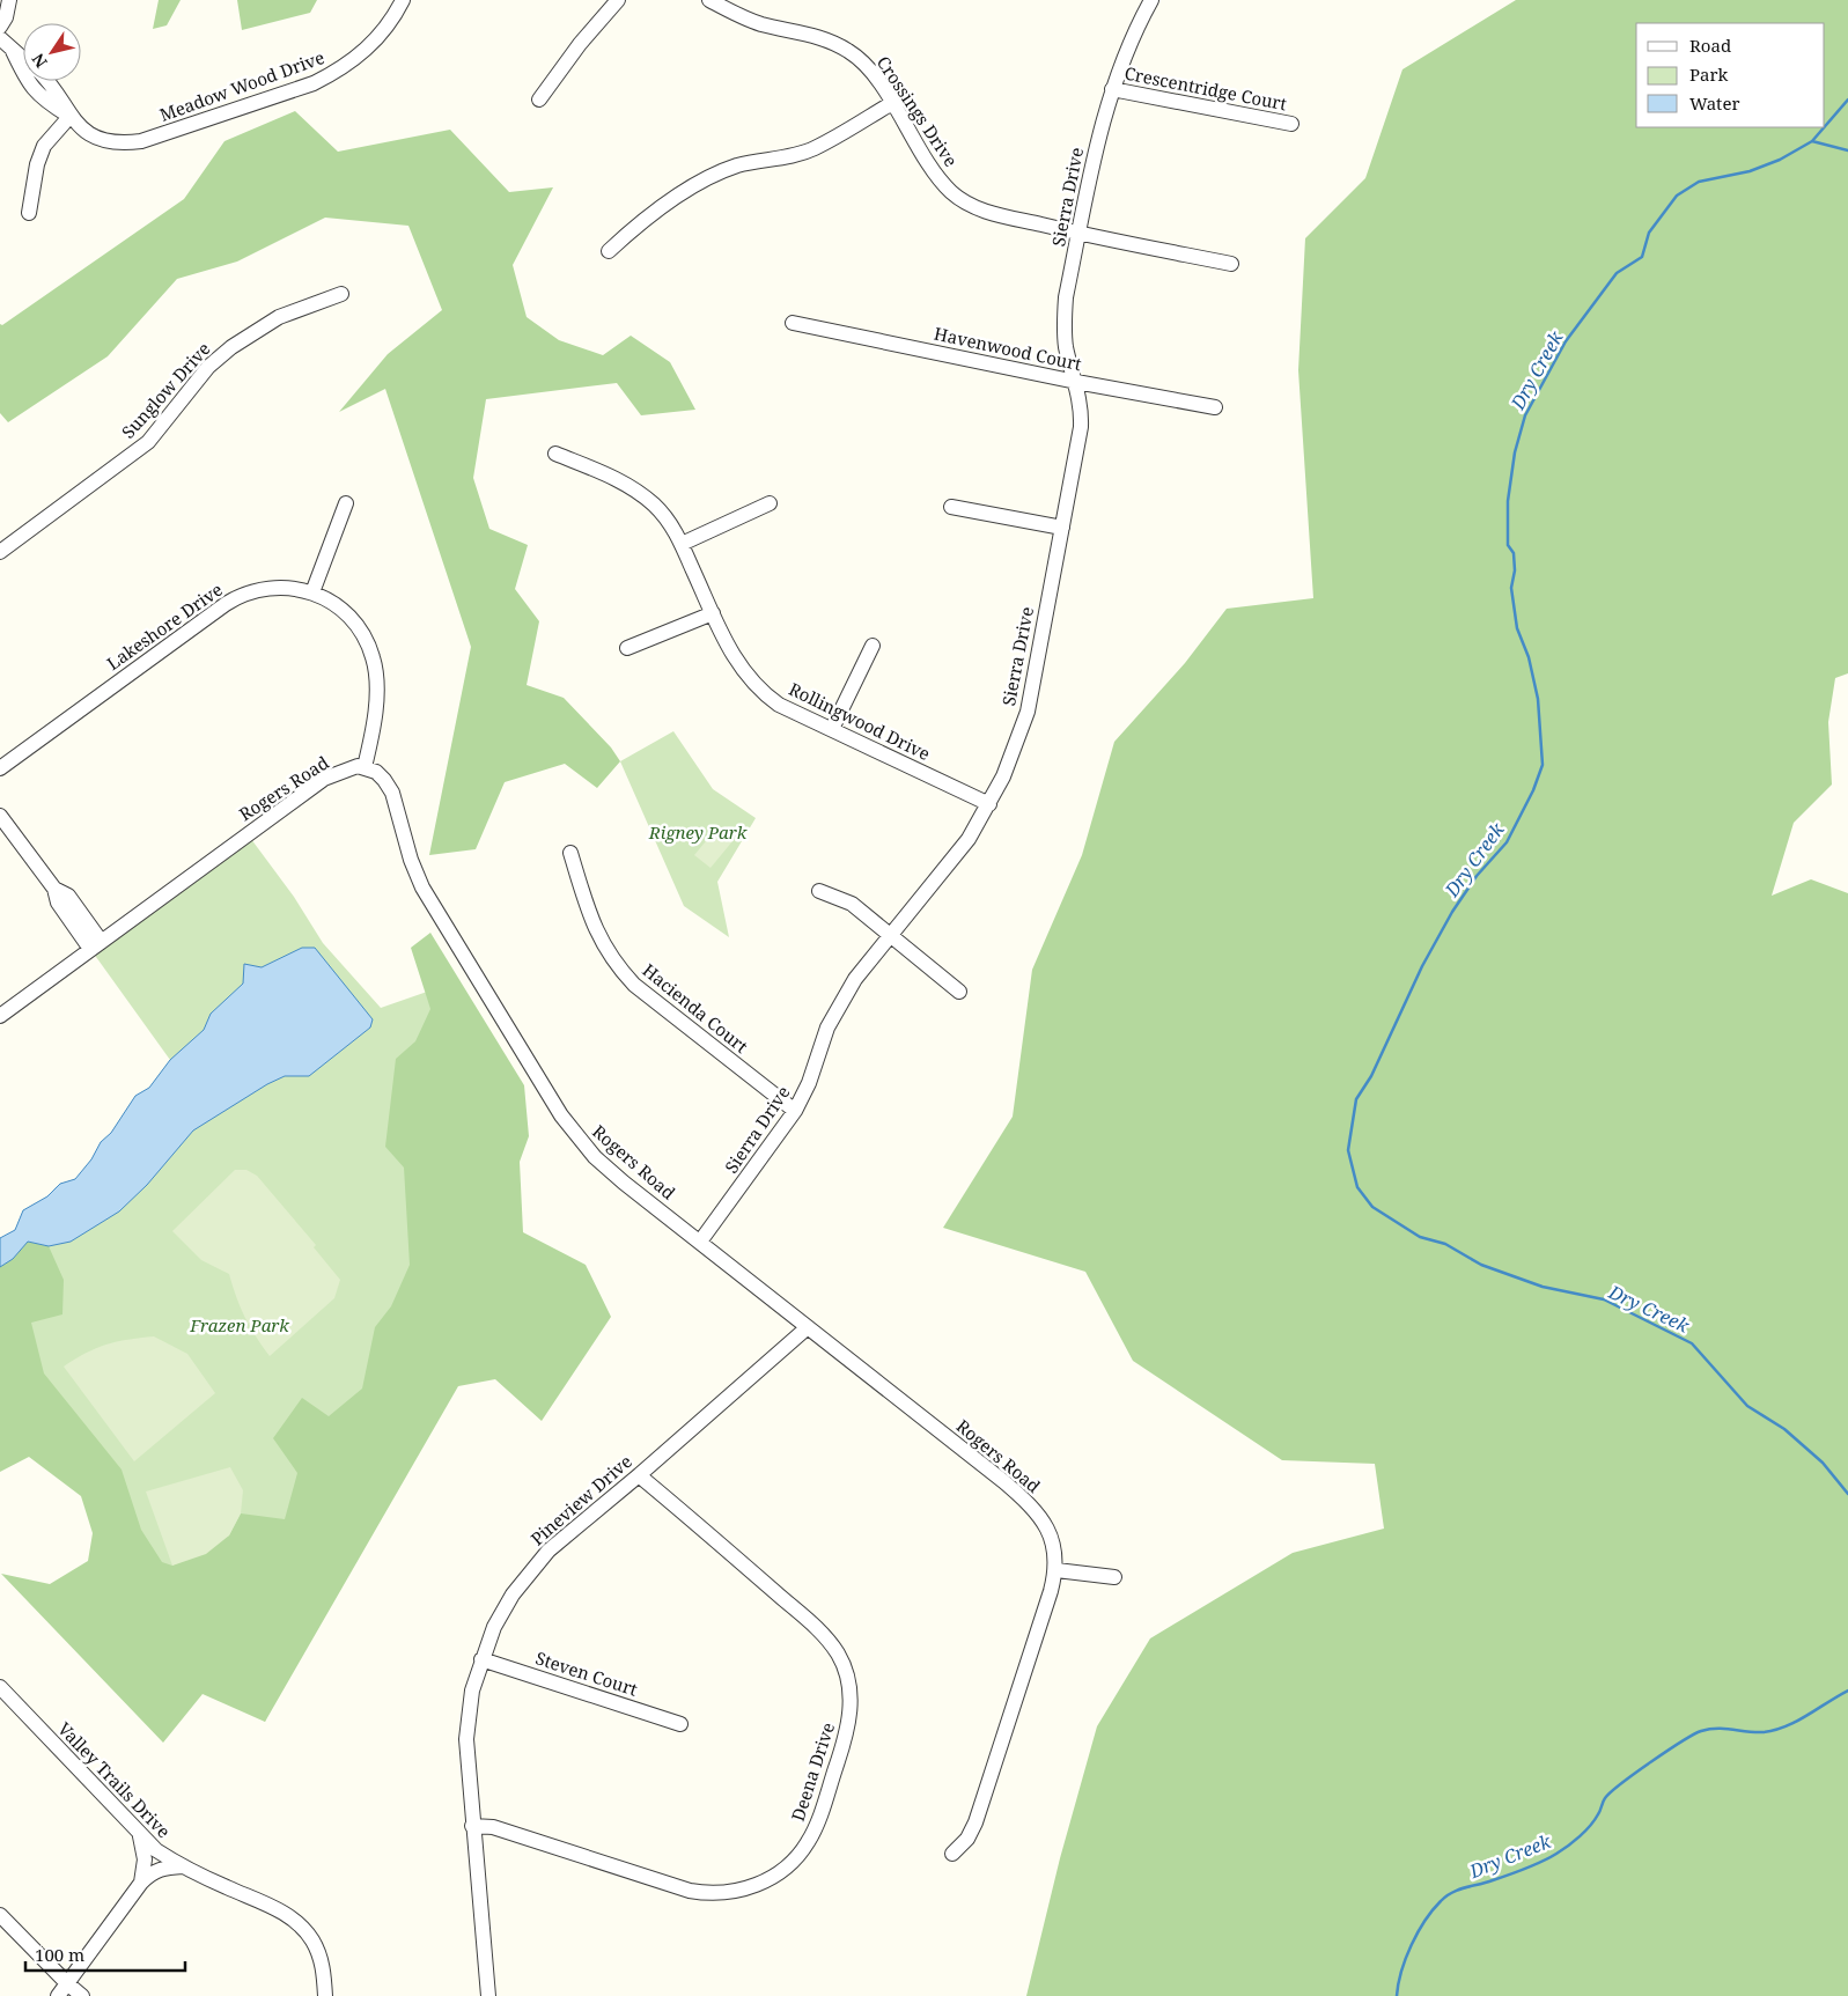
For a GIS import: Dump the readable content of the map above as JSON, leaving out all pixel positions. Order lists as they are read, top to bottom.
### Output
{
  "streets": {
    "street": [
      "Meadow Wood Drive",
      "Crescentridge Court",
      "Crossings Drive",
      "Sierra Drive",
      "Havenwood Court",
      "Sunglow Drive",
      "Lakeshore Drive",
      "Rollingwood Drive",
      "Rogers Road",
      "Hacienda Court",
      "Pineview Drive",
      "Steven Court",
      "Deena Drive",
      "Valley Trails Drive"
    ]
  },
  "crossings": [
    ["Crescentridge Court", "Sierra Drive"],
    ["Crossings Drive", "Sierra Drive"],
    ["Sierra Drive", "Havenwood Court"],
    ["Sierra Drive", "Rollingwood Drive"],
    ["Sierra Drive", "Rogers Road"],
    ["Sierra Drive", "Hacienda Court"],
    ["Lakeshore Drive", "Rogers Road"],
    ["Rogers Road", "Pineview Drive"],
    ["Pineview Drive", "Steven Court"],
    ["Pineview Drive", "Deena Drive"]
  ],
  "water": ["Dry Creek"],
  "parks": ["Rigney Park", "Frazen Park"],
  "legend": ["Road", "Park", "Water"],
  "scale_bar": "100 m",
  "north": "bottom left"
}
